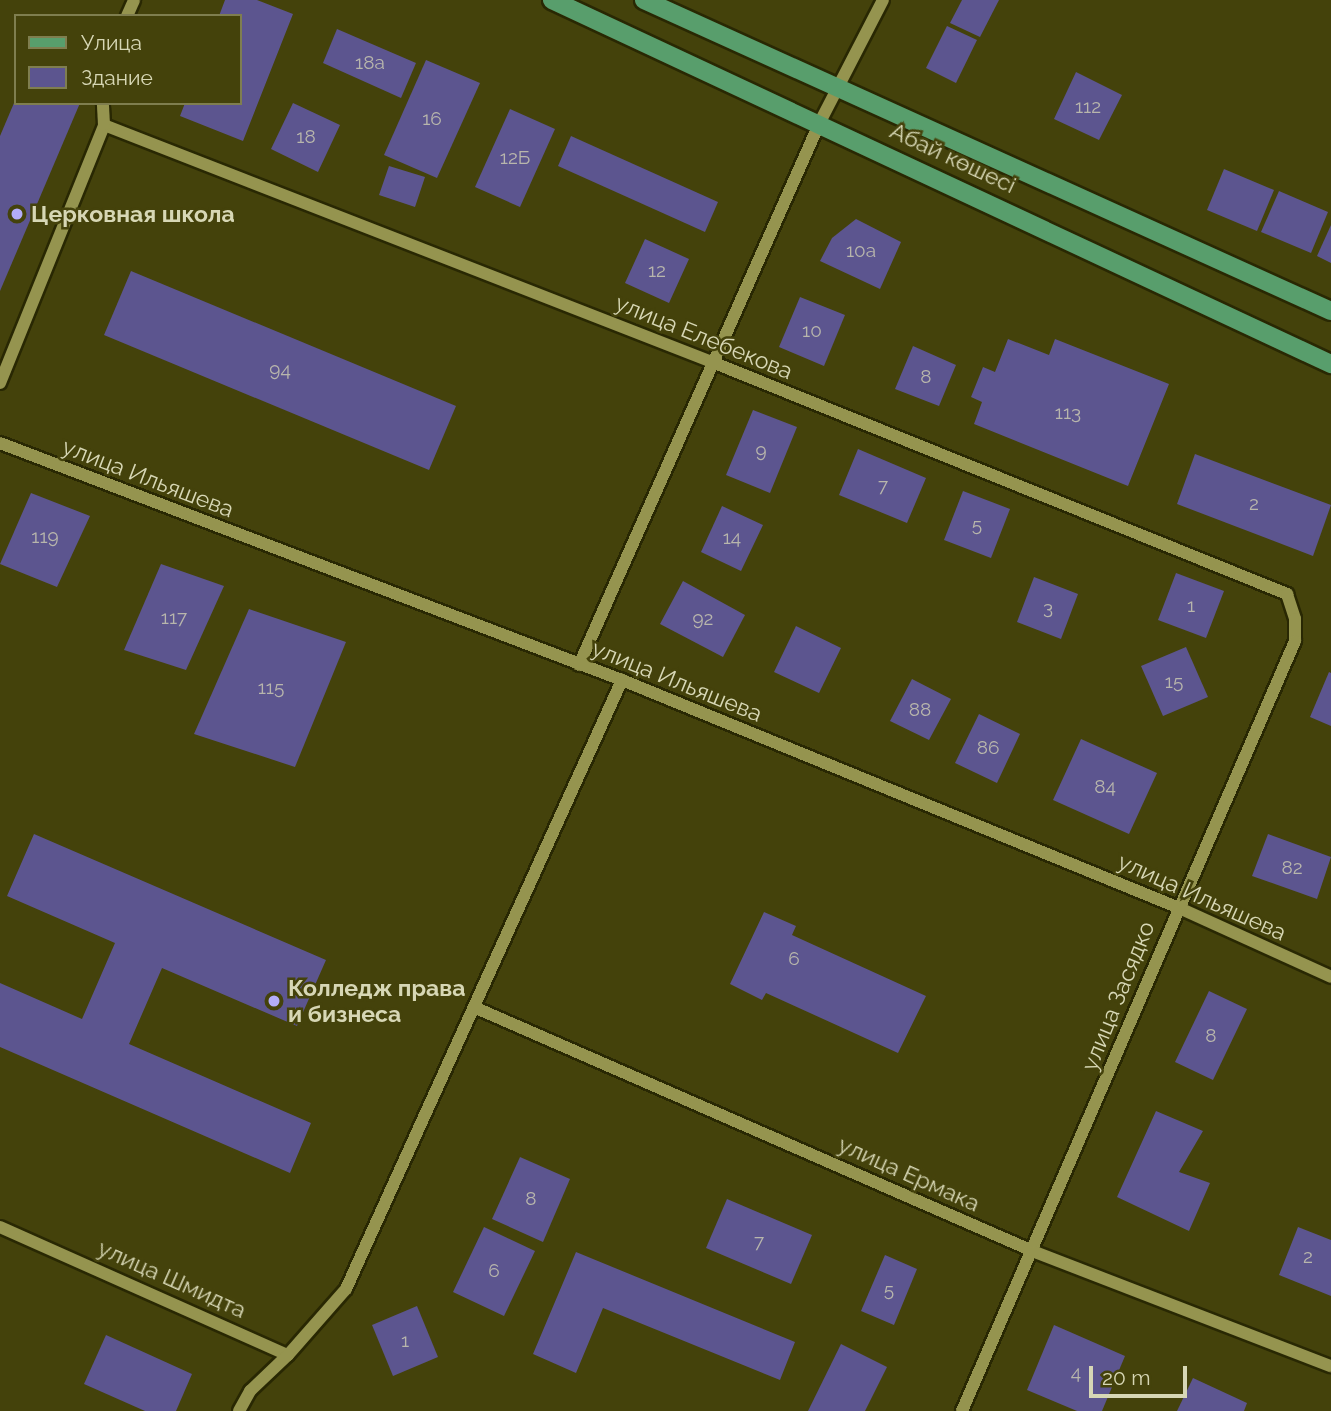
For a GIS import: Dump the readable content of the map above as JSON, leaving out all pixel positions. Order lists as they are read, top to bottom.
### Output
{
  "streets": {
    "main road": ["Абай көшесі"],
    "street": [
      "улица Елебекова",
      "улица Ильяшева",
      "улица Засядко",
      "улица Ермака",
      "улица Шмидта"
    ]
  },
  "crossings": [
    ["улица Елебекова", "улица Засядко"],
    ["улица Ильяшева", "улица Засядко"],
    ["улица Засядко", "улица Ермака"]
  ],
  "places": ["Церковная школа", "Колледж права и бизнеса"],
  "house_numbers": [
    "18а",
    "112",
    "16",
    "18",
    "12Б",
    "10а",
    "12",
    "10",
    "94",
    "8",
    "113",
    "9",
    "7",
    "2",
    "5",
    "119",
    "14",
    "1",
    "3",
    "117",
    "92",
    "15",
    "115",
    "88",
    "86",
    "84",
    "82",
    "6",
    "8",
    "8",
    "7",
    "2",
    "6",
    "5",
    "1",
    "4"
  ],
  "legend": ["Улица", "Здание"],
  "scale_bar": "20 m"
}
